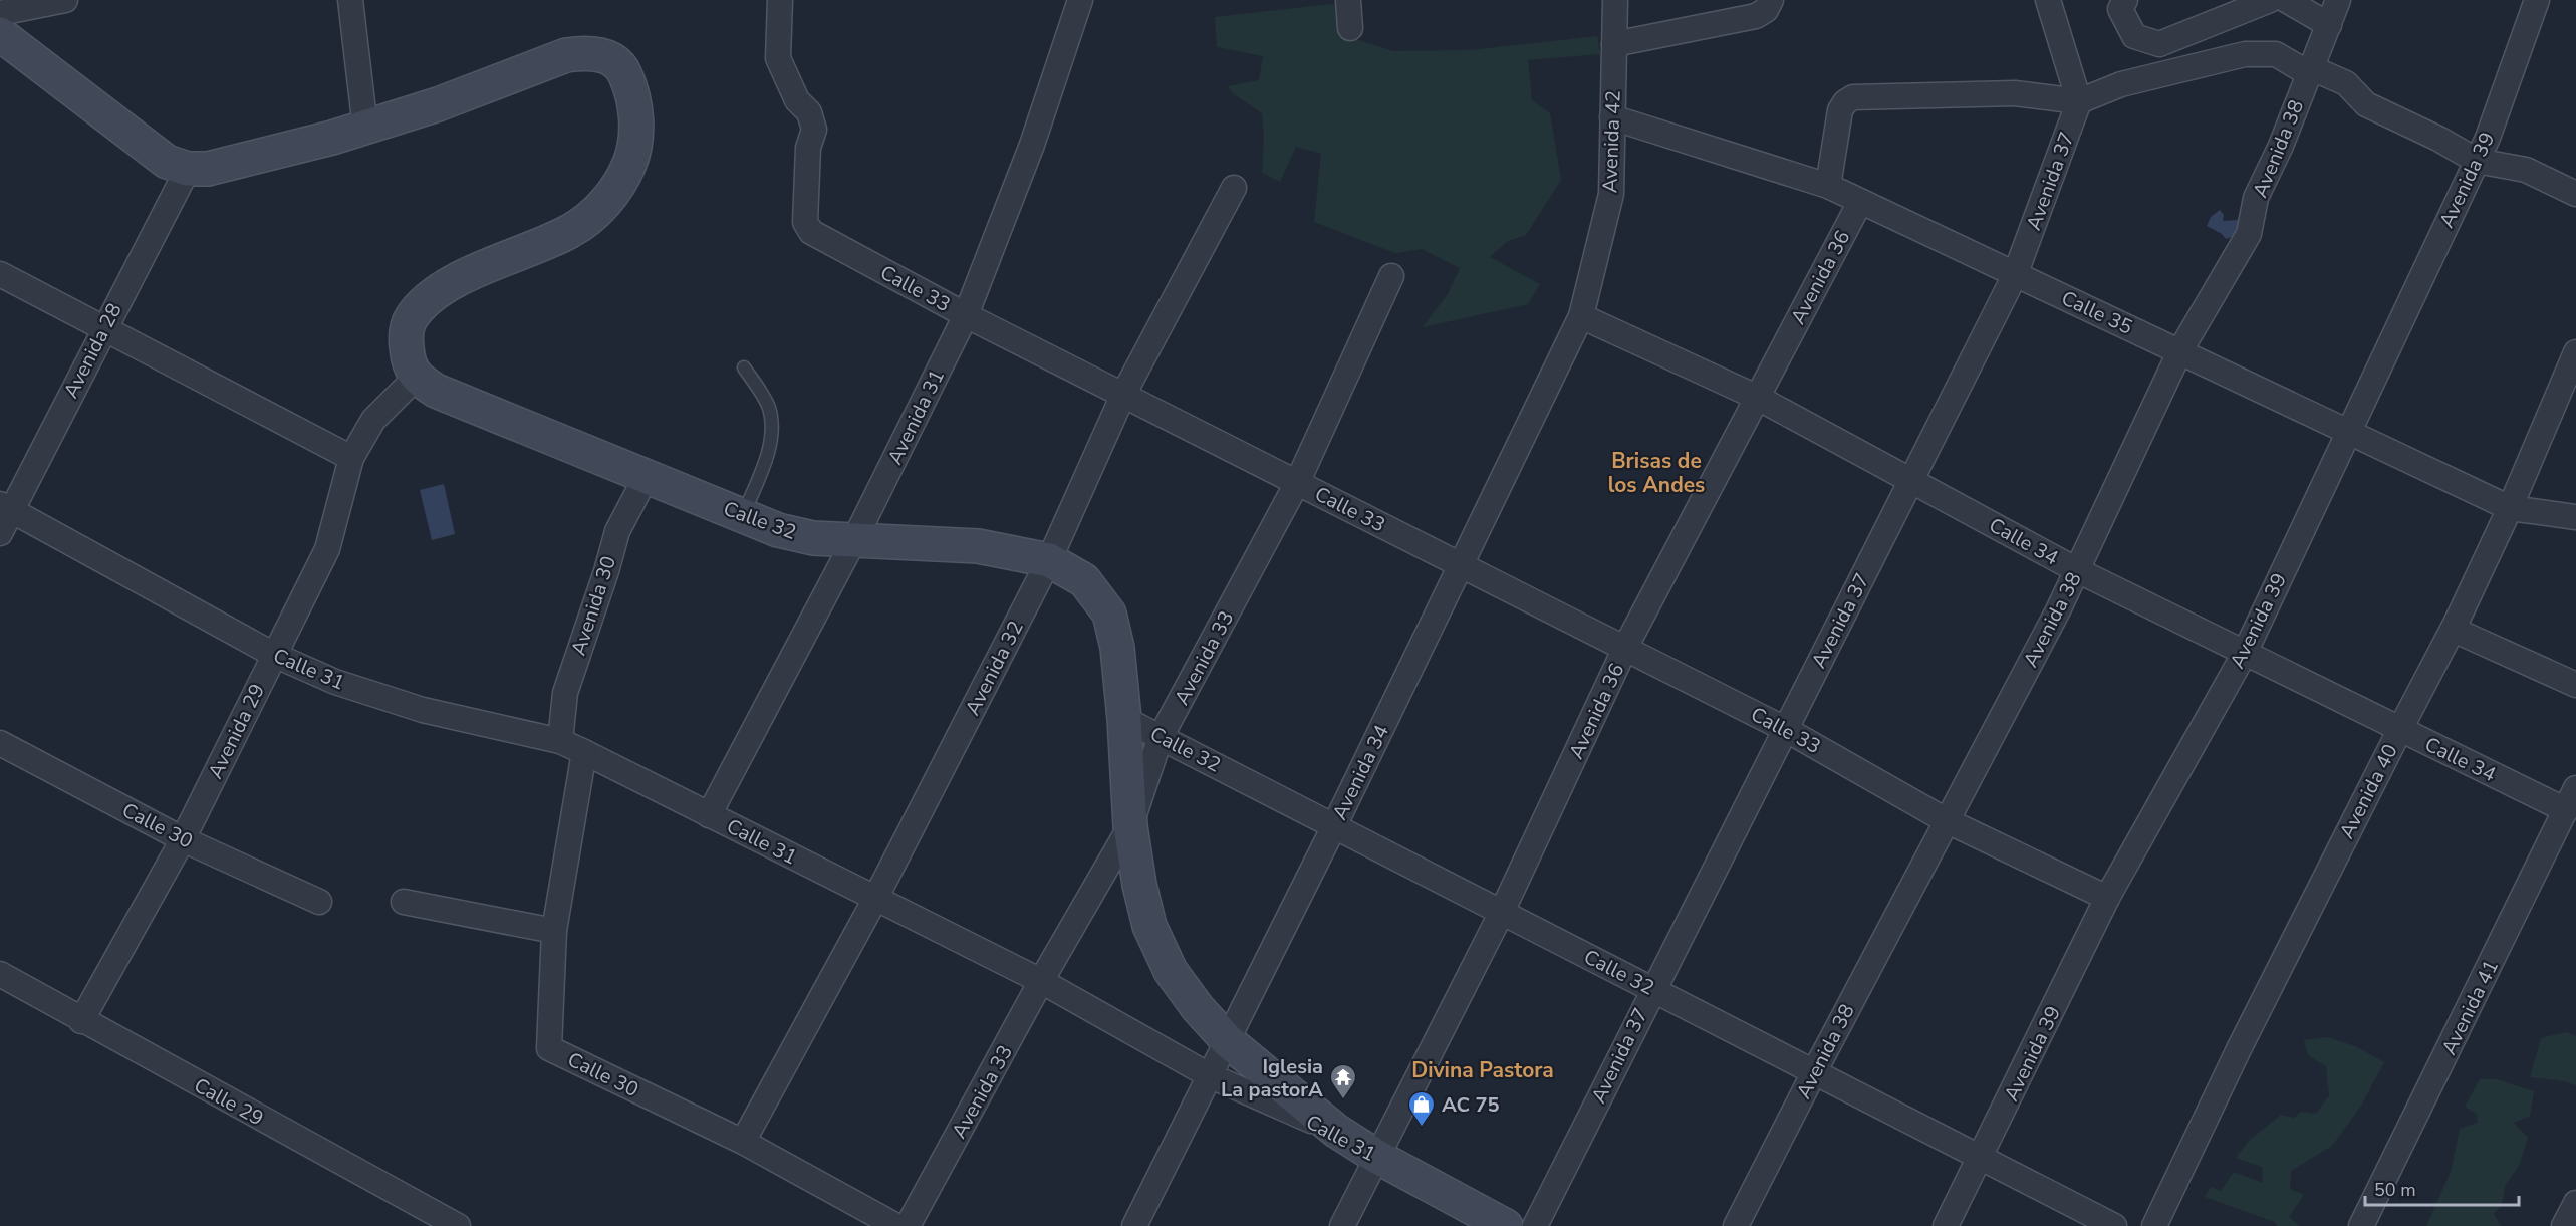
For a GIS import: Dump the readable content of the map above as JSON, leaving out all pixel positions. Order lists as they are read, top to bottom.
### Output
{
  "streets": {
    "main road": ["Calle 32", "Calle 31"],
    "street": [
      "Avenida 42",
      "Avenida 38",
      "Avenida 39",
      "Avenida 37",
      "Avenida 36",
      "Calle 33",
      "Calle 35",
      "Avenida 28",
      "Avenida 31",
      "Calle 34",
      "Avenida 30",
      "Avenida 33",
      "Avenida 32",
      "Avenida 29",
      "Avenida 34",
      "Avenida 40",
      "Calle 30",
      "Avenida 41",
      "Calle 29"
    ]
  },
  "crossings": [
    ["Avenida 42", "Calle 35"],
    ["Avenida 42", "Calle 34"],
    ["Avenida 42", "Avenida 34"],
    ["Avenida 38", "Calle 33"],
    ["Avenida 38", "Calle 35"],
    ["Avenida 38", "Calle 32"],
    ["Avenida 38", "Calle 34"],
    ["Avenida 39", "Calle 33"],
    ["Avenida 39", "Calle 35"],
    ["Avenida 39", "Calle 32"],
    ["Avenida 39", "Calle 34"],
    ["Avenida 37", "Calle 33"],
    ["Avenida 37", "Calle 35"],
    ["Avenida 37", "Calle 32"],
    ["Avenida 37", "Calle 34"],
    ["Avenida 36", "Calle 33"],
    ["Avenida 36", "Calle 35"],
    ["Avenida 36", "Calle 32"],
    ["Avenida 36", "Calle 34"],
    ["Avenida 36", "Calle 31"],
    ["Calle 33", "Avenida 31"],
    ["Calle 33", "Avenida 33"],
    ["Calle 33", "Avenida 32"],
    ["Calle 33", "Avenida 34"],
    ["Calle 35", "Avenida 40"],
    ["Avenida 28", "Calle 31"],
    ["Avenida 31", "Calle 32"],
    ["Avenida 31", "Calle 31"],
    ["Calle 32", "Avenida 30"],
    ["Calle 32", "Avenida 33"],
    ["Calle 32", "Avenida 32"],
    ["Calle 32", "Calle 31"],
    ["Calle 32", "Avenida 29"],
    ["Calle 32", "Avenida 34"],
    ["Calle 34", "Avenida 34"],
    ["Calle 34", "Avenida 40"],
    ["Calle 34", "Avenida 41"],
    ["Avenida 30", "Calle 31"],
    ["Avenida 33", "Calle 31"],
    ["Avenida 32", "Calle 31"],
    ["Avenida 32", "Calle 30"],
    ["Calle 31", "Avenida 29"],
    ["Calle 31", "Avenida 34"],
    ["Avenida 29", "Calle 30"],
    ["Avenida 29", "Calle 29"]
  ],
  "districts": ["Brisas de los Andes", "Divina Pastora"],
  "places": {
    "temple": ["Iglesia La pastorA"],
    "shop": ["AC 75"]
  },
  "scale_bar": "50 m"
}
